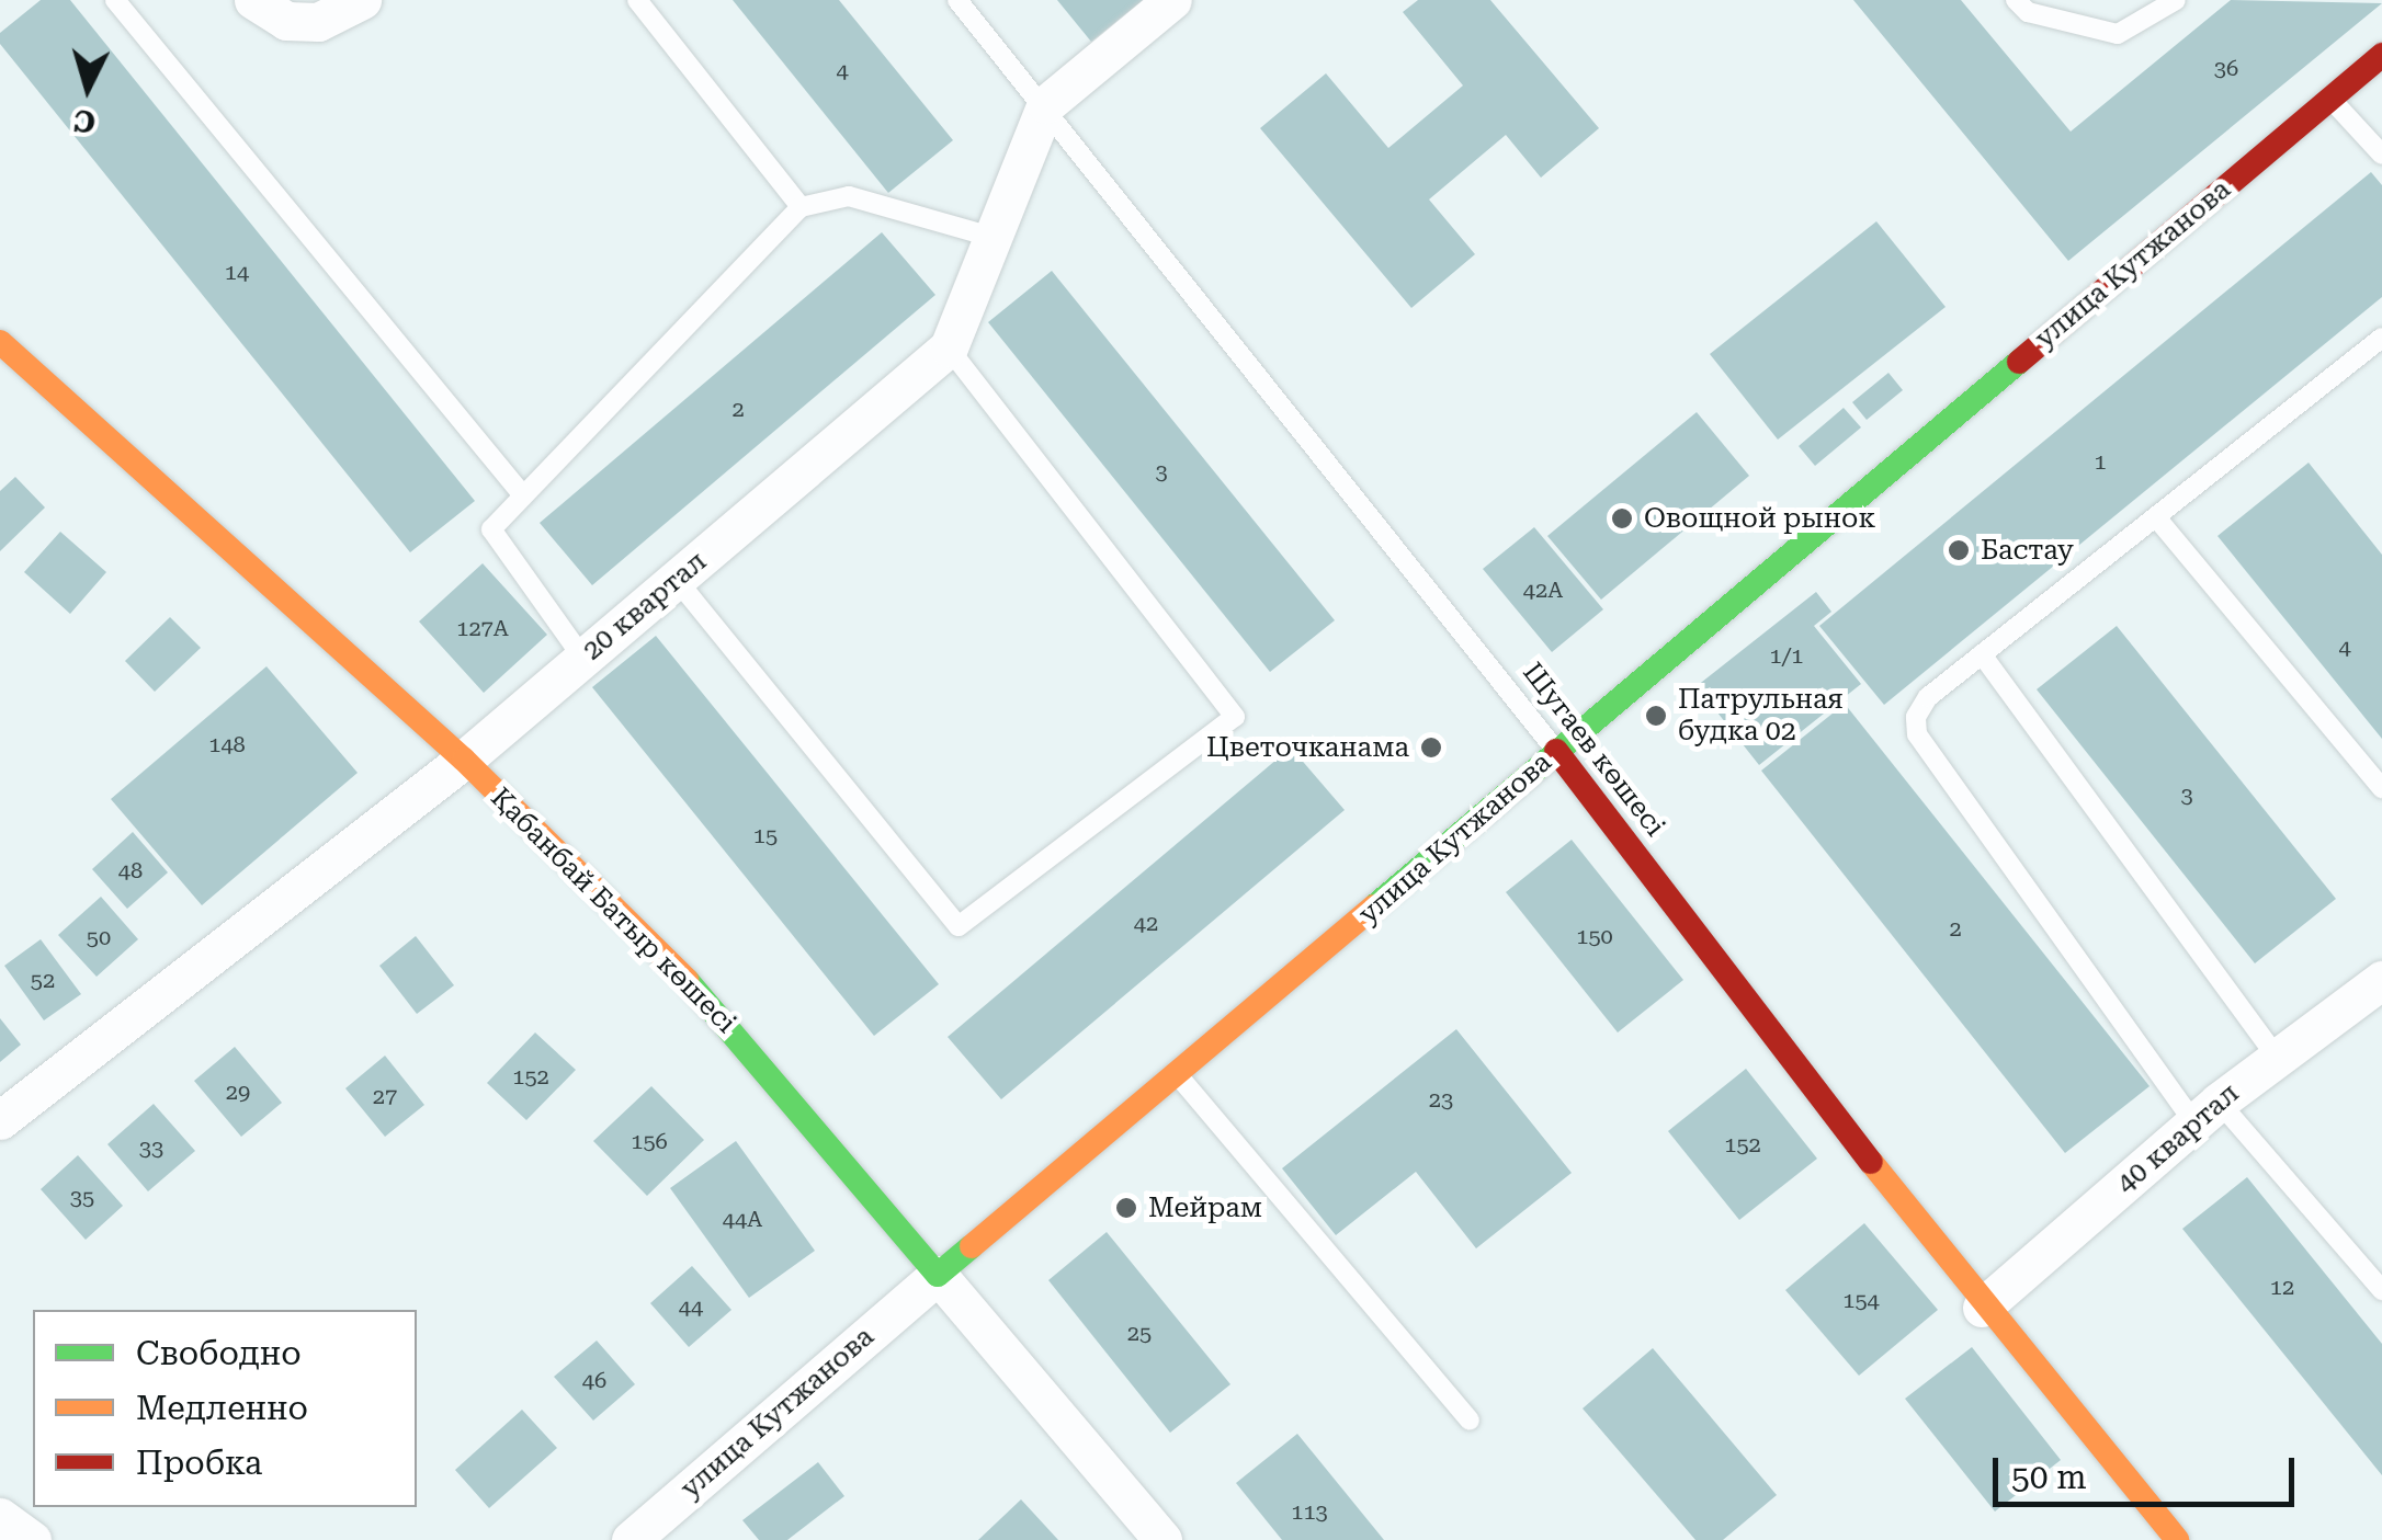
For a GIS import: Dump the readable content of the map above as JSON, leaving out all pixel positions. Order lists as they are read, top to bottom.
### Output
{
  "streets": {
    "main road": ["улица Кутжанова", "Шугаев көшесі", "Қабанбай Батыр көшесі"],
    "street": ["20 квартал", "40 квартал"]
  },
  "crossings": [
    ["улица Кутжанова", "Шугаев көшесі"],
    ["улица Кутжанова", "Қабанбай Батыр көшесі"],
    ["20 квартал", "Шугаев көшесі"],
    ["20 квартал", "Қабанбай Батыр көшесі"],
    ["Шугаев көшесі", "40 квартал"]
  ],
  "places": [
    "Овощной рынок",
    "Бастау",
    "Патрульная будка 02",
    "Цветочканама",
    "Мейрам"
  ],
  "house_numbers": [
    "36",
    "4",
    "14",
    "2",
    "1",
    "3",
    "42А",
    "127А",
    "4",
    "1/1",
    "148",
    "3",
    "15",
    "48",
    "42",
    "2",
    "150",
    "50",
    "52",
    "152",
    "29",
    "27",
    "23",
    "156",
    "152",
    "33",
    "35",
    "44А",
    "12",
    "154",
    "44",
    "25",
    "46",
    "113"
  ],
  "legend": ["Свободно", "Медленно", "Пробка"],
  "scale_bar": "50 m",
  "north": "bottom"
}
